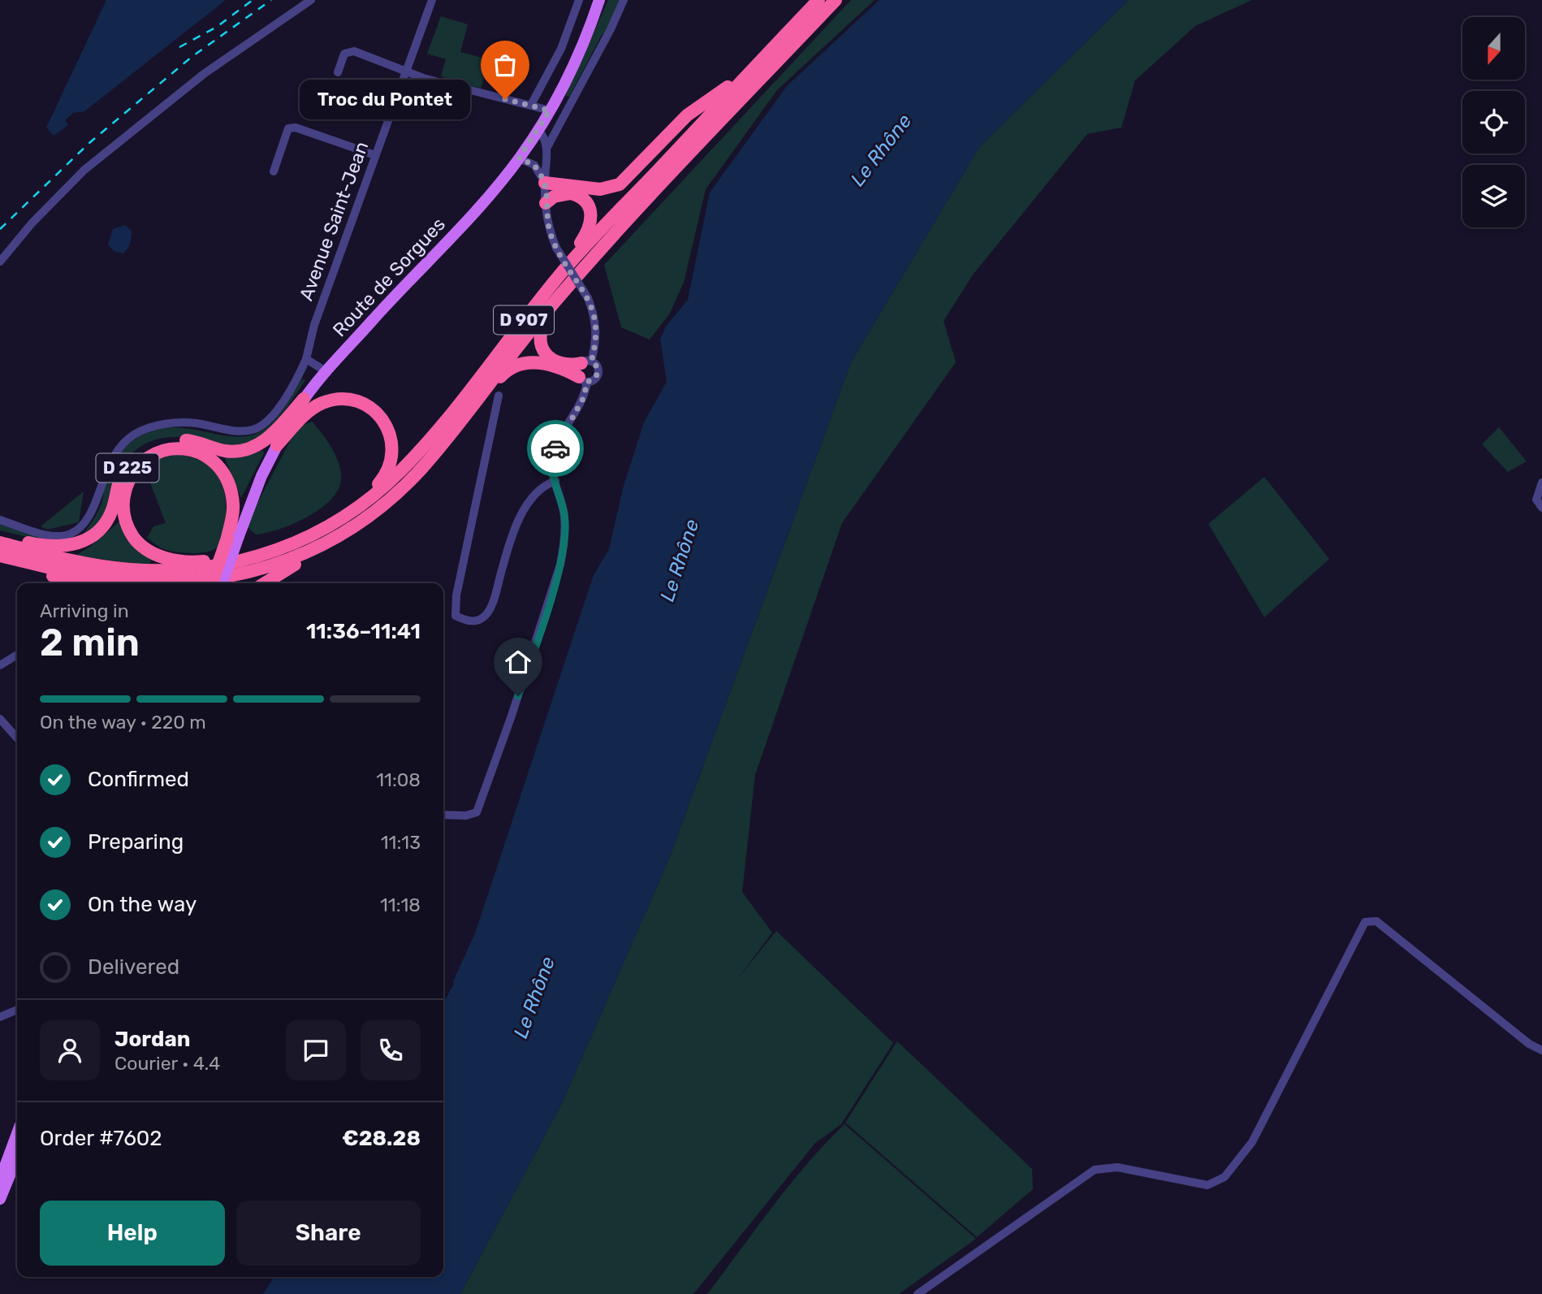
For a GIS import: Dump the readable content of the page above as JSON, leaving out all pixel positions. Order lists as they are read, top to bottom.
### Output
{
  "streets": {
    "highway": ["D 907", "D 225"],
    "main road": ["Route de Sorgues"],
    "street": ["Avenue Saint-Jean"]
  },
  "crossings": [
    ["Route de Sorgues", "D 907"],
    ["Route de Sorgues", "D 225"]
  ],
  "water": ["Le Rhône"],
  "places": ["Troc du Pontet"],
  "north": "bottom",
  "page": {
    "bubble": "Troc du Pontet",
    "heading": ["2 min", "Arriving in", "11:36–11:41"],
    "panel": [
      "Jordan",
      "Courier · 4.4",
      "Order #7602",
      "€28.28"
    ],
    "bar": "On the way · 220 m",
    "list": [
      ["Confirmed", "11:08"],
      ["Preparing", "11:13"],
      ["On the way", "11:18"],
      "Delivered"
    ],
    "buttons": ["Help", "Share"]
  }
}
